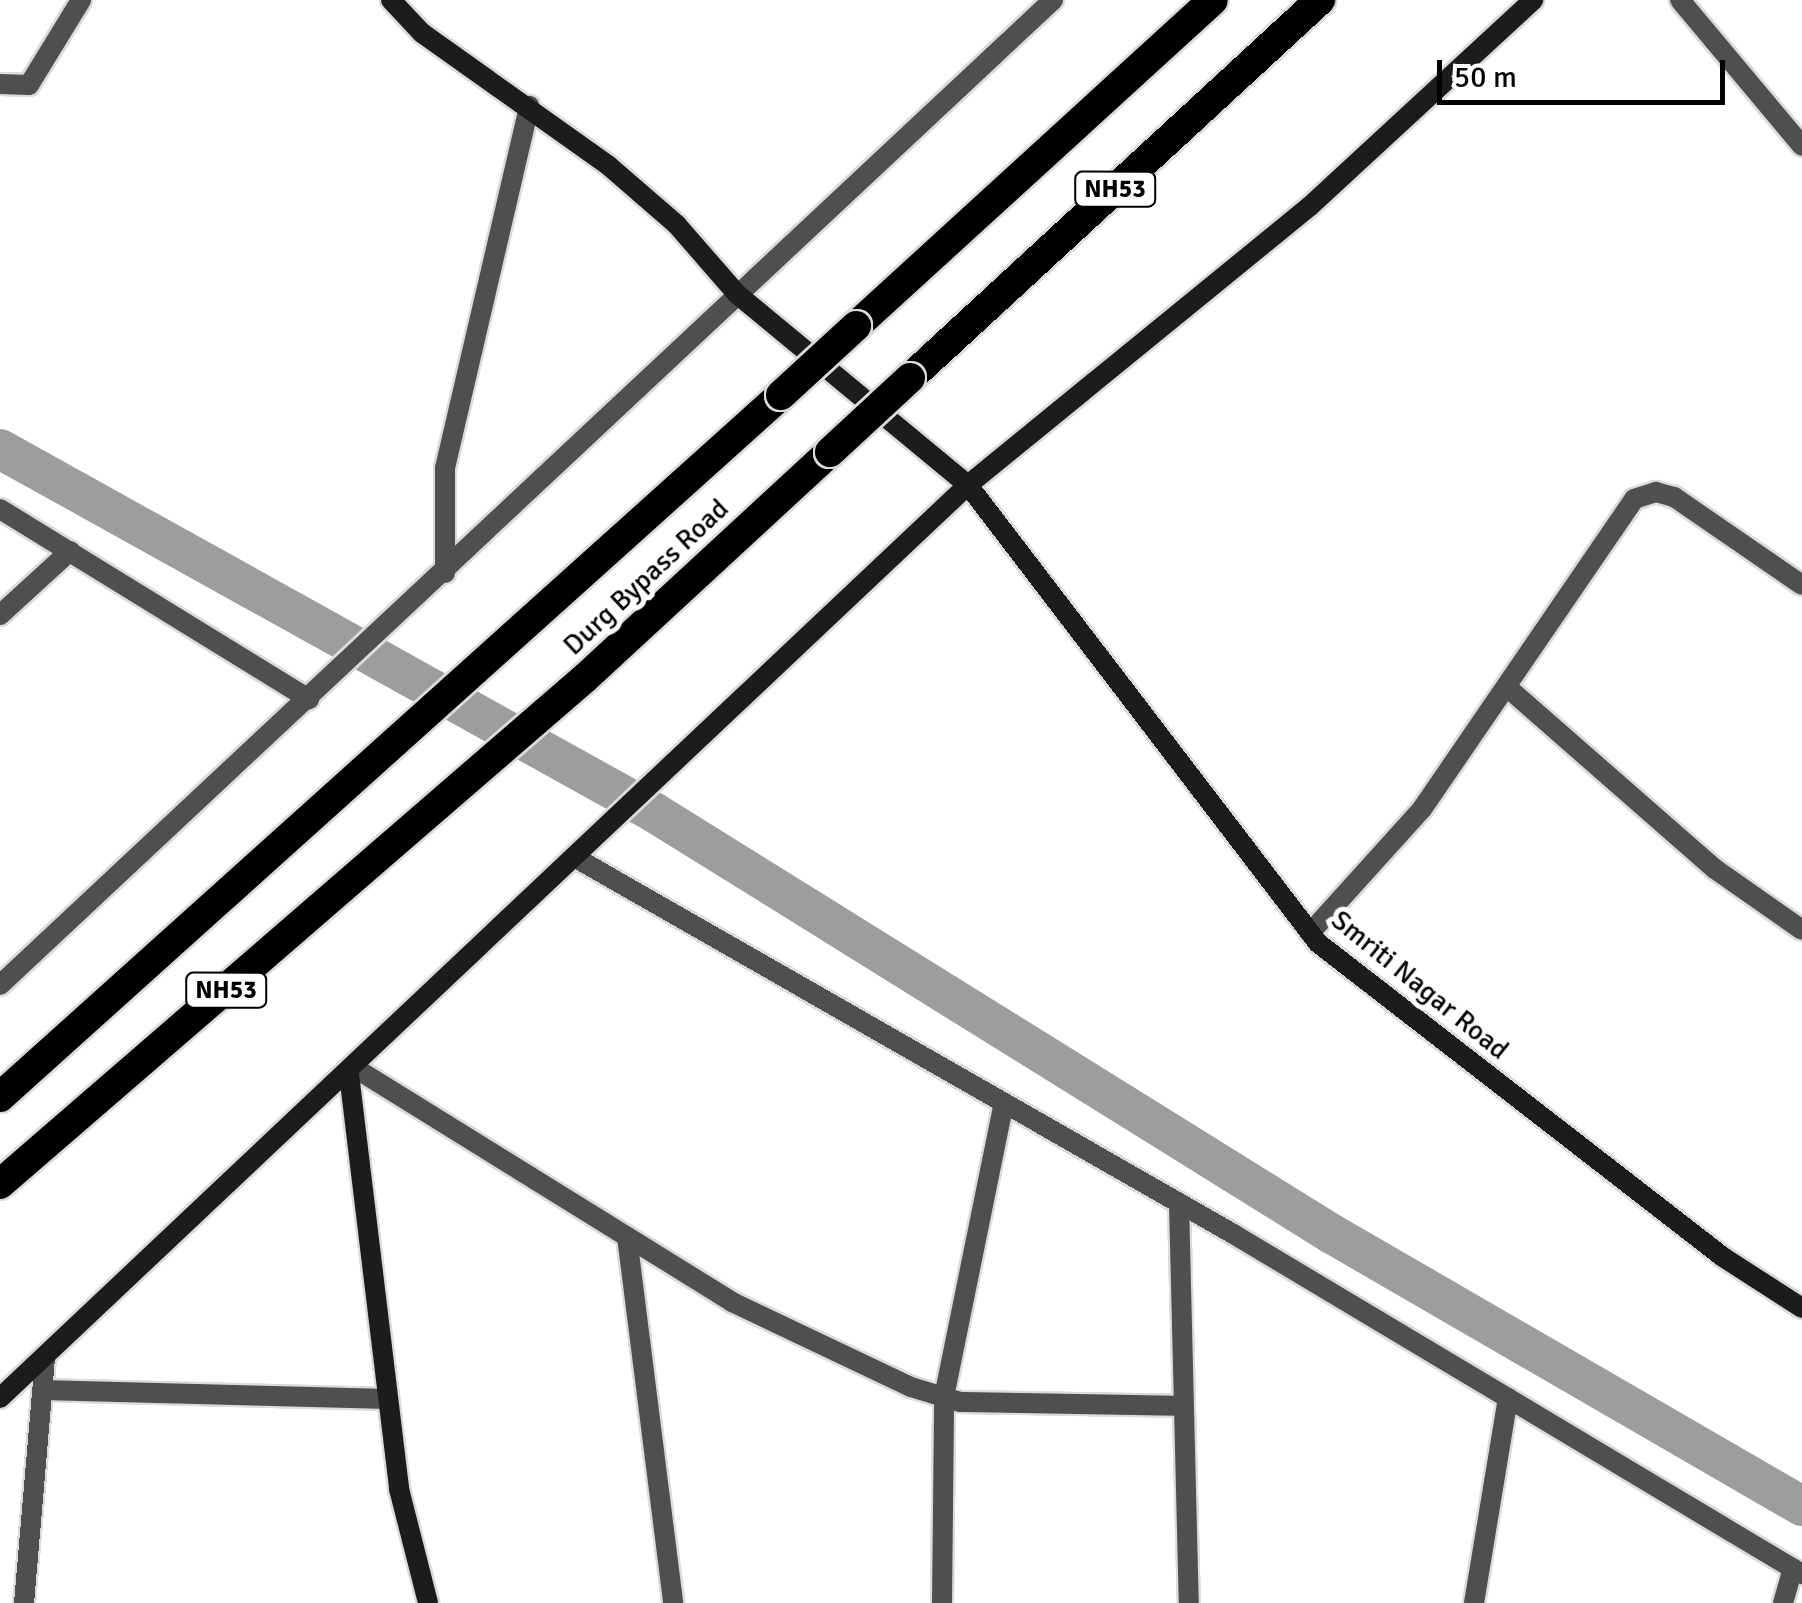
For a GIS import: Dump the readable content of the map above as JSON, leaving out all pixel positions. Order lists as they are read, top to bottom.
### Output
{
  "streets": {
    "highway": ["NH53", "Durg Bypass Road"],
    "street": ["Smriti Nagar Road"]
  },
  "scale_bar": "50 m"
}
